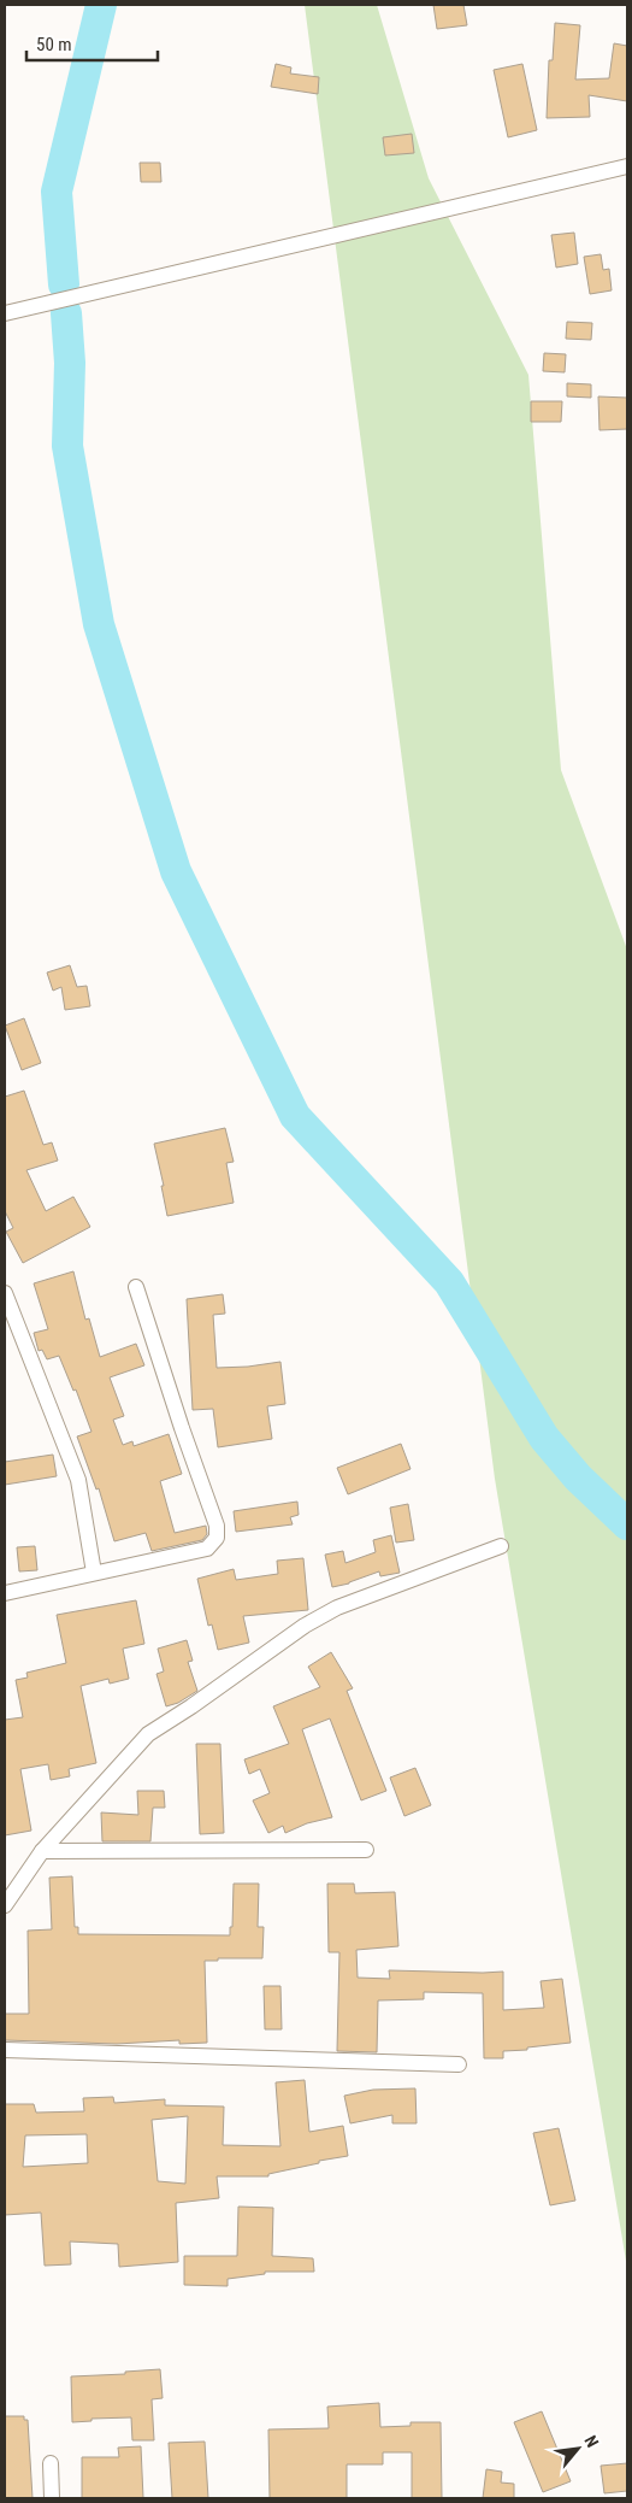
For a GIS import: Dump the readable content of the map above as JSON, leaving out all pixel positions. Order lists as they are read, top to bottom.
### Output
{
  "scale_bar": "50 m",
  "north": "top right"
}
